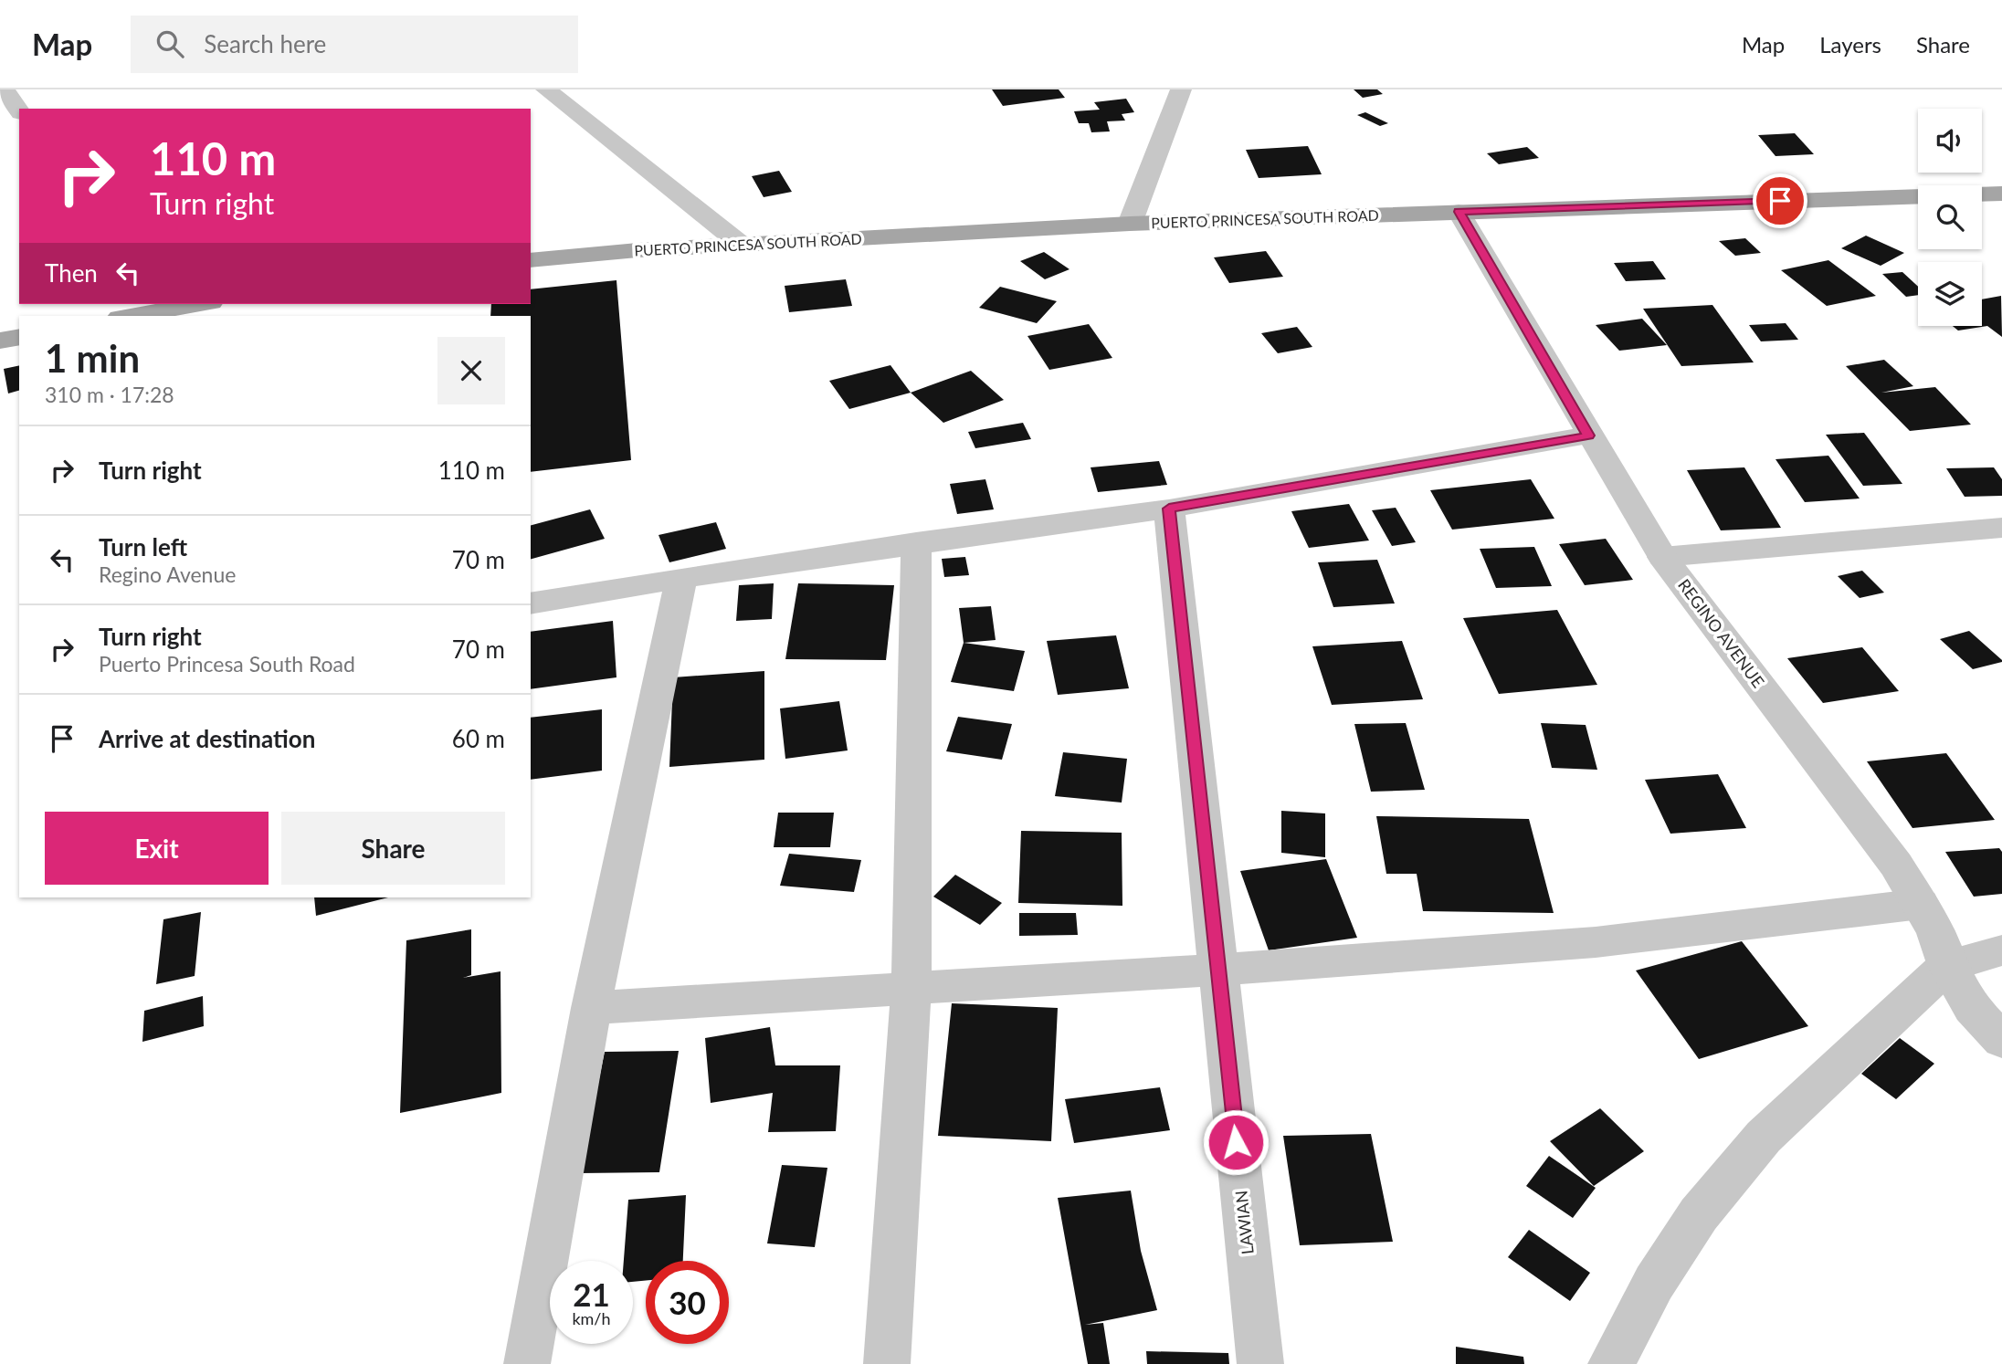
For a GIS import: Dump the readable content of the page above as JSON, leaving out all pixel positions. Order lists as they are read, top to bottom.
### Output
{
  "streets": {
    "main road": ["PUERTO PRINCESA SOUTH ROAD"],
    "street": ["REGINO AVENUE", "LAWIAN"]
  },
  "crossings": [
    ["PUERTO PRINCESA SOUTH ROAD", "REGINO AVENUE"]
  ],
  "page": {
    "header": "Map",
    "search": "Search here",
    "nav": ["Map", "Layers", "Share"],
    "turn": ["110 m", "Turn right"],
    "then": "Then",
    "heading": ["1 min", "310 m · 17:28"],
    "list": [
      {
        "name": "Turn right",
        "value": "110 m"
      },
      {
        "name": "Turn left",
        "note": "Regino Avenue",
        "value": "70 m"
      },
      {
        "name": "Turn right",
        "note": "Puerto Princesa South Road",
        "value": "70 m"
      },
      {
        "name": "Arrive at destination",
        "value": "60 m"
      }
    ],
    "buttons": ["Exit", "Share"],
    "speed": "21 km/h",
    "limit": "30"
  }
}
